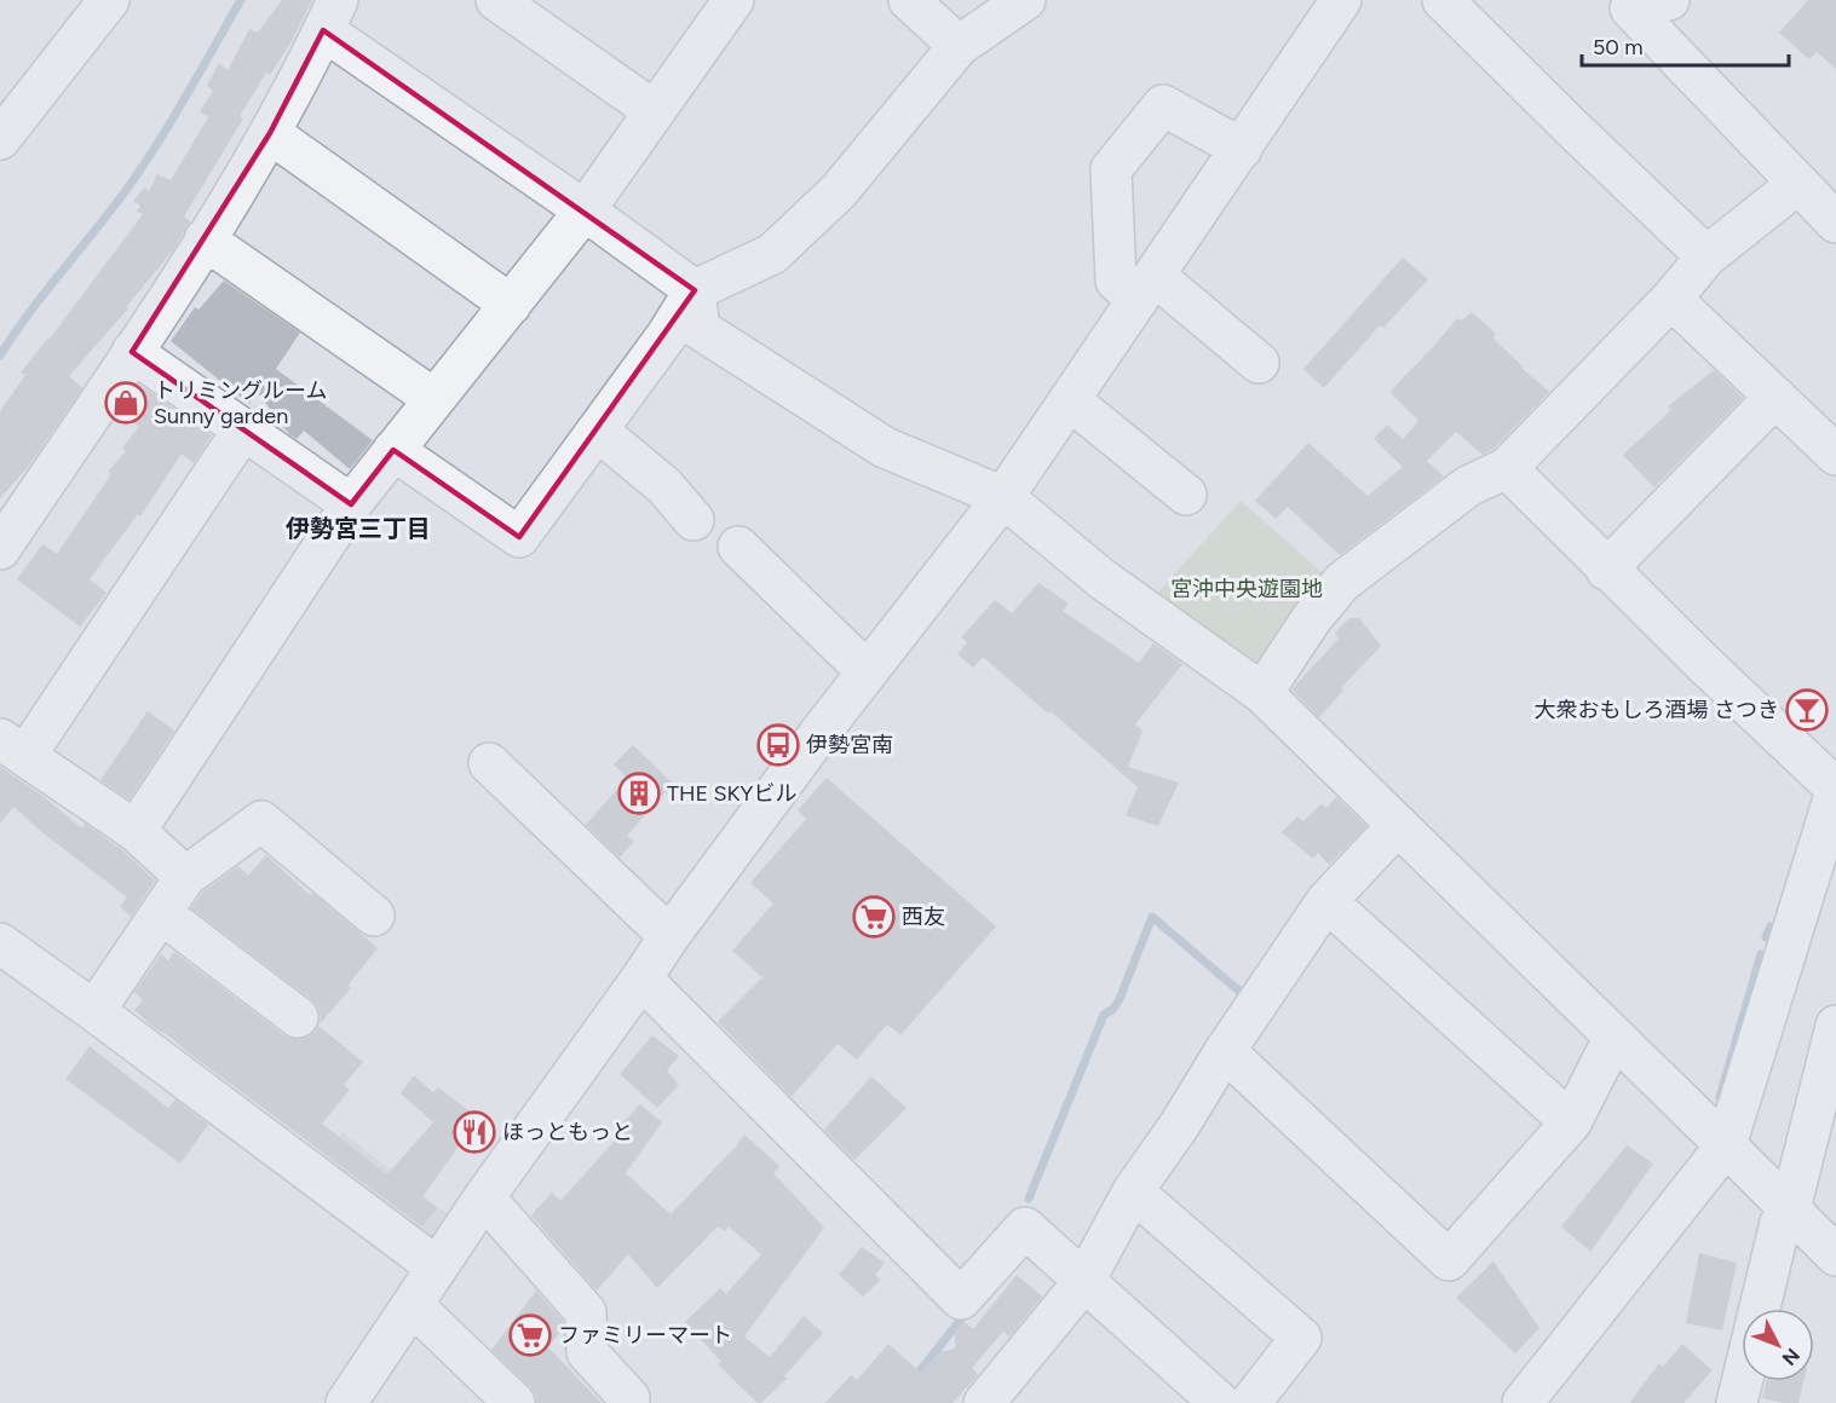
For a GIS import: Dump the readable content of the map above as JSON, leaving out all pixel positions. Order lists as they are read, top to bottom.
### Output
{
  "districts": ["伊勢宮三丁目"],
  "parks": ["宮沖中央遊園地"],
  "places": {
    "shop": ["トリミングルーム Sunny garden"],
    "bar": ["大衆おもしろ酒場 さつき"],
    "bus stop": ["伊勢宮南"],
    "building": ["THE SKYビル"],
    "supermarket": ["西友", "ファミリーマート"],
    "restaurant": ["ほっともっと"]
  },
  "scale_bar": "50 m",
  "north": "bottom right"
}
